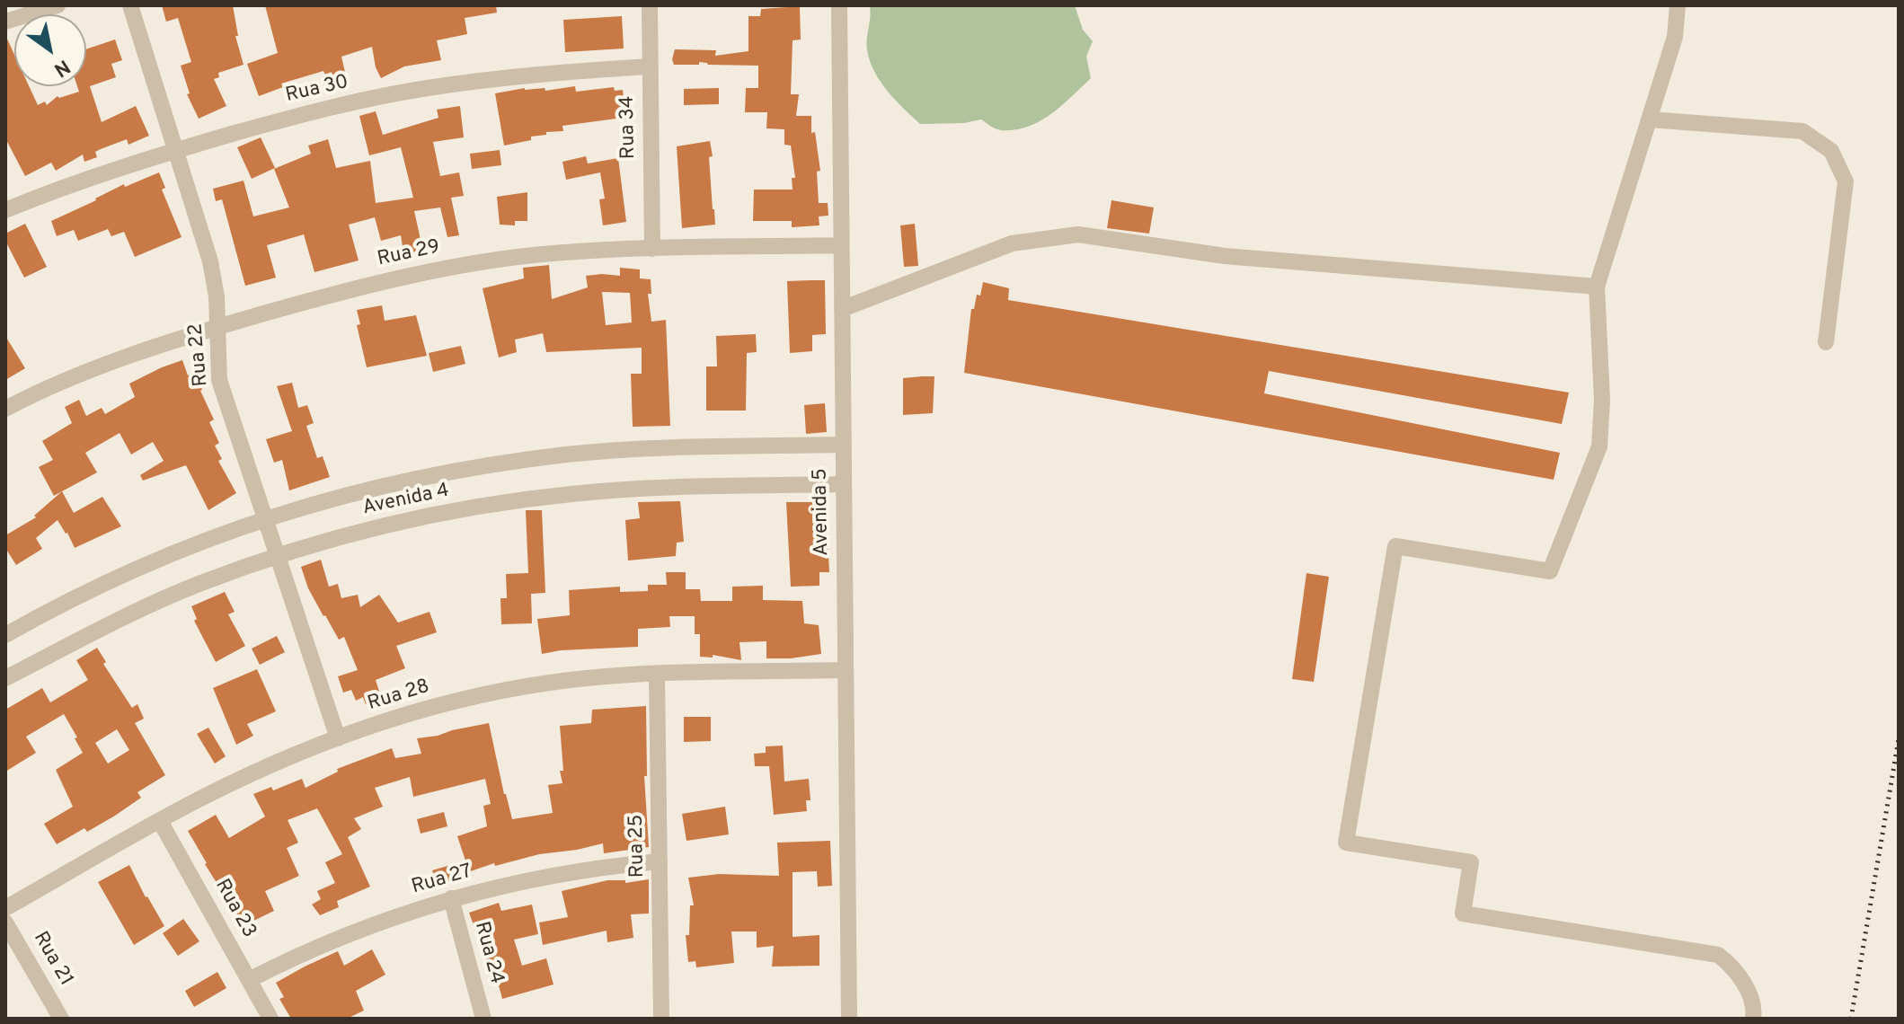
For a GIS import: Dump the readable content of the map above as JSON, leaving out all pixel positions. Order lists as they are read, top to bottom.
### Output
{
  "streets": {
    "street": [
      "Rua 30",
      "Rua 34",
      "Rua 29",
      "Rua 22",
      "Avenida 4",
      "Avenida 5",
      "Rua 28",
      "Rua 25",
      "Rua 27",
      "Rua 23",
      "Rua 24",
      "Rua 21"
    ]
  },
  "crossings": [
    ["Rua 30", "Rua 34"],
    ["Rua 30", "Rua 22"],
    ["Rua 34", "Rua 29"],
    ["Rua 29", "Rua 22"],
    ["Rua 29", "Avenida 5"],
    ["Rua 22", "Avenida 4"],
    ["Rua 22", "Rua 28"],
    ["Avenida 4", "Avenida 5"],
    ["Avenida 5", "Rua 28"],
    ["Rua 28", "Rua 25"],
    ["Rua 28", "Rua 23"],
    ["Rua 25", "Rua 27"],
    ["Rua 27", "Rua 23"],
    ["Rua 27", "Rua 24"]
  ],
  "north": "bottom right"
}
